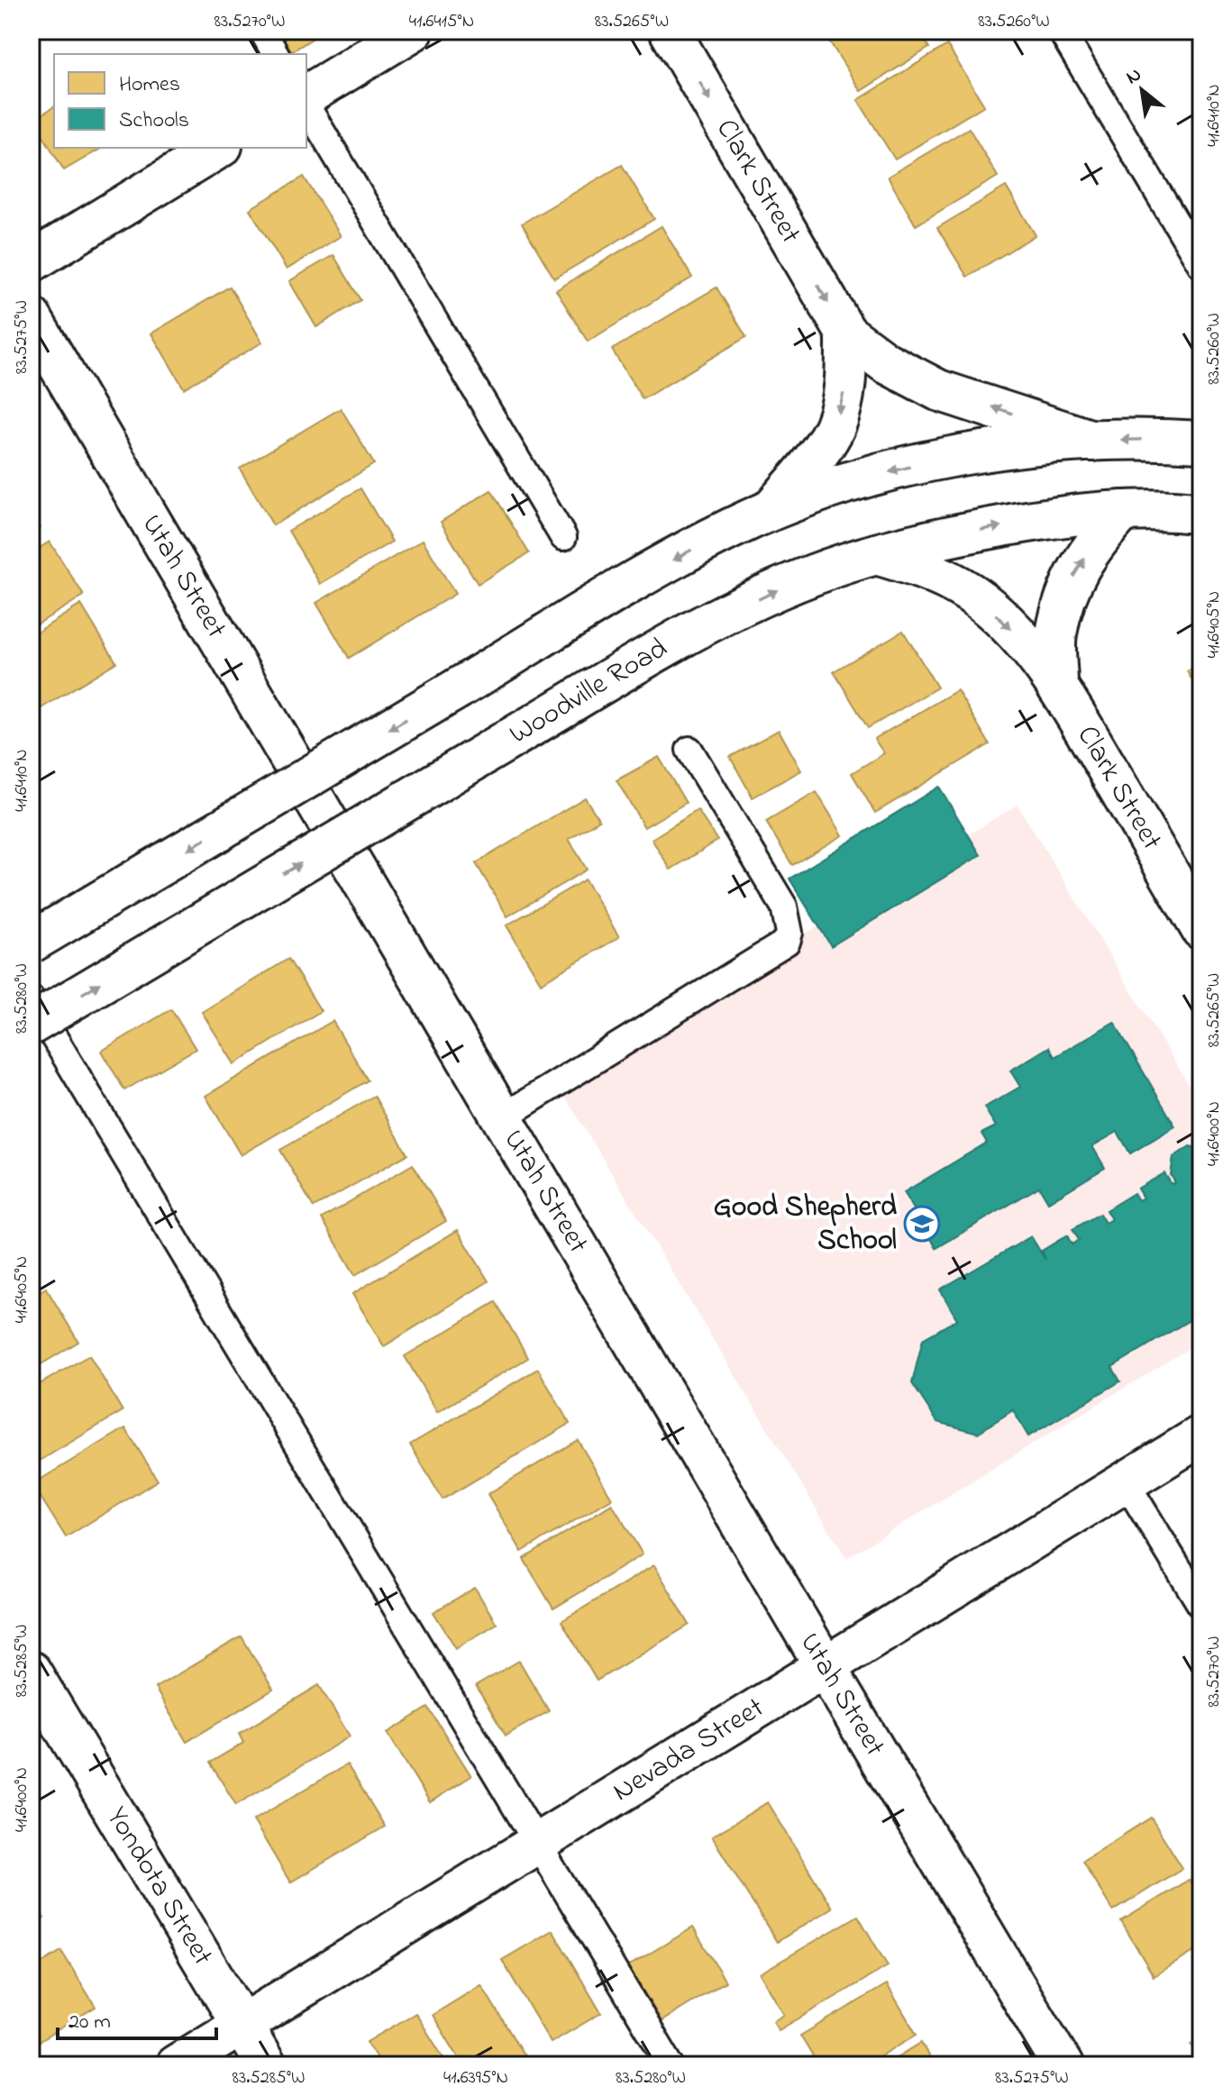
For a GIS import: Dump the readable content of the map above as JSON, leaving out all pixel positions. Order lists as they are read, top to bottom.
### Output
{
  "streets": {
    "street": [
      "Clark Street",
      "Utah Street",
      "Woodville Road",
      "Nevada Street",
      "Yondota Street"
    ]
  },
  "crossings": [
    ["Clark Street", "Woodville Road"],
    ["Utah Street", "Nevada Street"],
    ["Nevada Street", "Yondota Street"]
  ],
  "places": {
    "school or university": ["Good Shepherd School"]
  },
  "legend": ["Homes", "Schools"],
  "scale_bar": "20 m",
  "north": "top left",
  "coordinates": [
    "83.5270°W",
    "41.6415°N",
    "83.5265°W",
    "83.5260°W",
    "41.6410°N",
    "83.5275°W",
    "41.6405°N",
    "83.5280°W",
    "41.6400°N",
    "83.5285°W",
    "41.6395°N"
  ]
}
